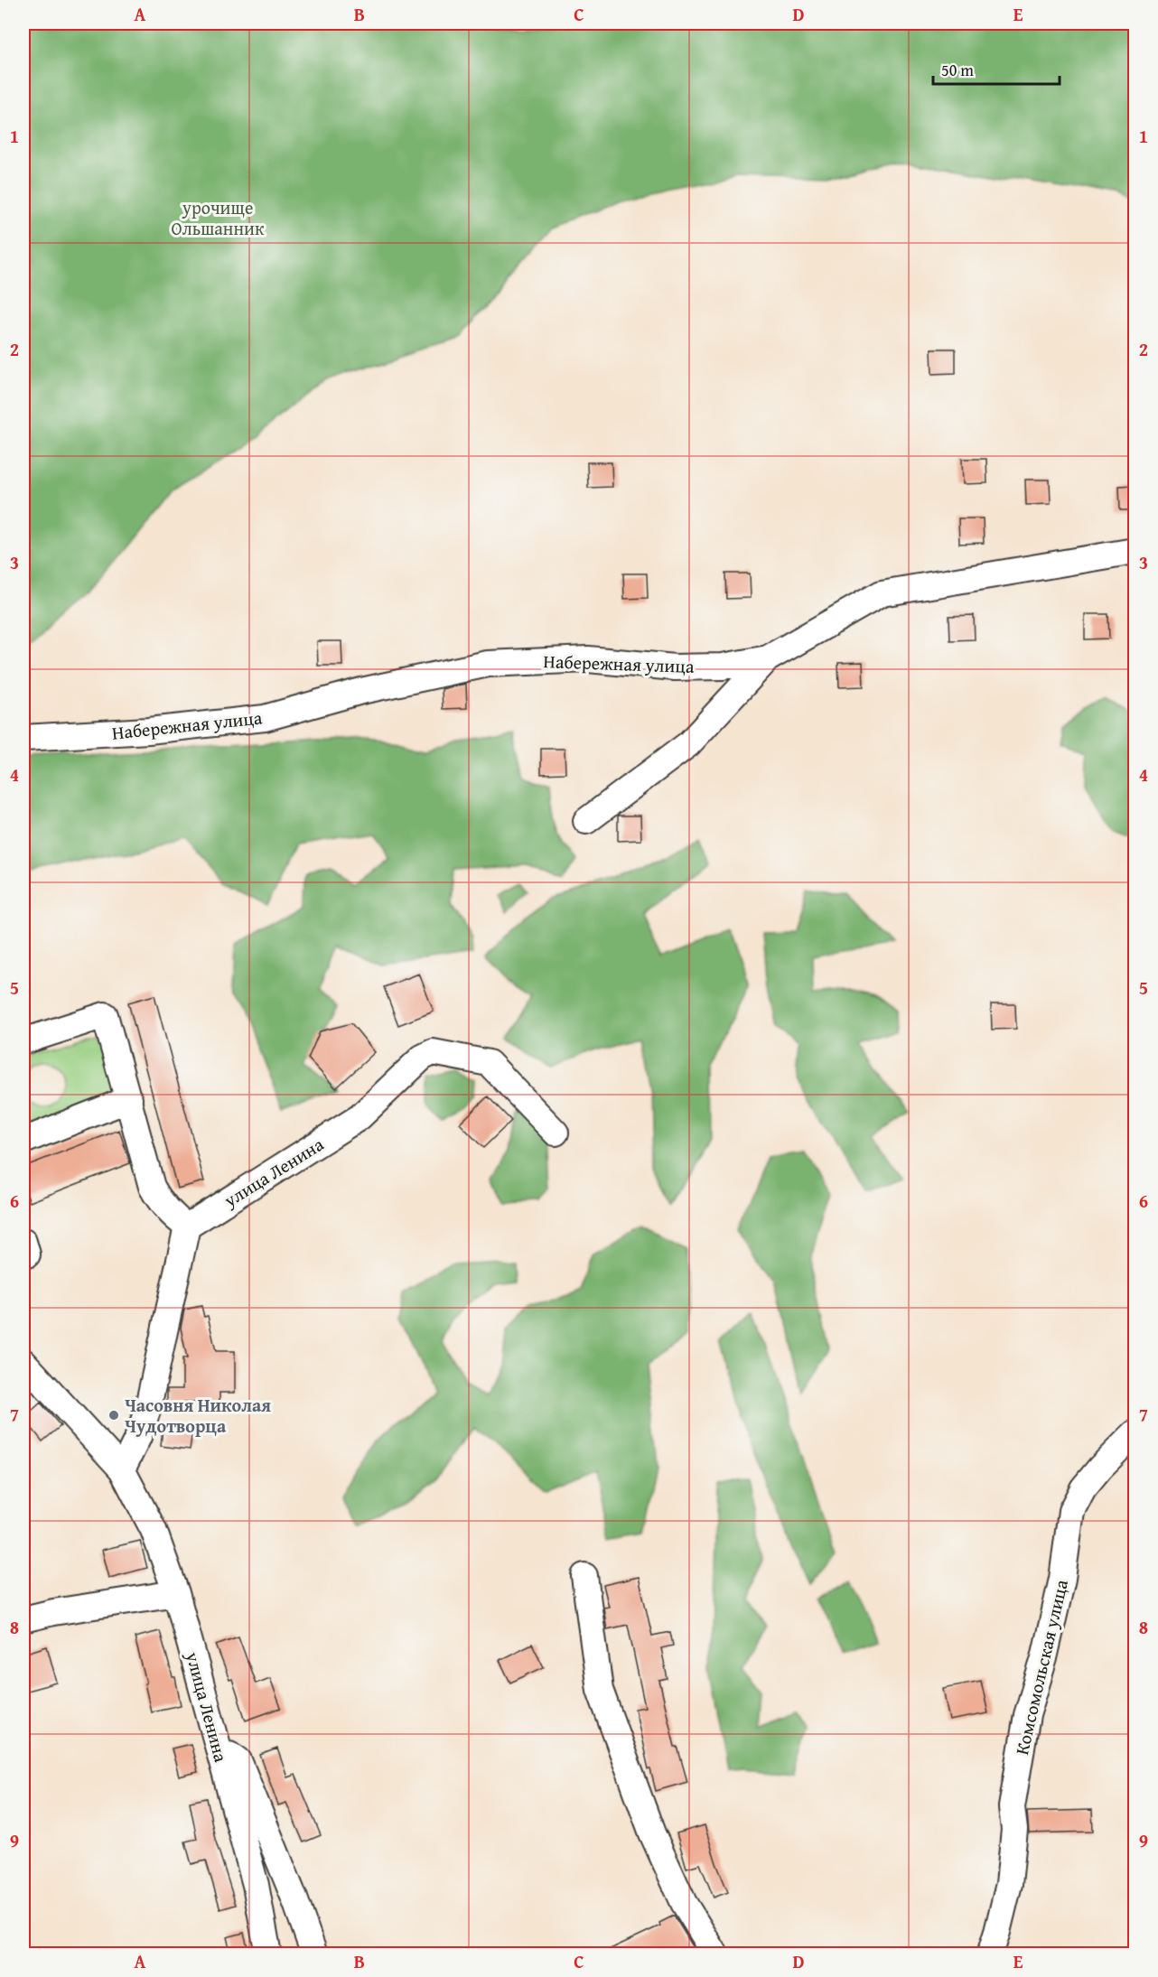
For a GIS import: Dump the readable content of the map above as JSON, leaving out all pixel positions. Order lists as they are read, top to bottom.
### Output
{
  "streets": {
    "street": ["Набережная улица", "улица Ленина", "Комсомольская улица"]
  },
  "parks": ["урочище Ольшанник"],
  "places": ["Часовня Николая Чудотворца"],
  "scale_bar": "50 m",
  "grid": {
    "columns": [
      "A",
      "B",
      "C",
      "D",
      "E"
    ],
    "rows": [
      "1",
      "2",
      "3",
      "4",
      "5",
      "6",
      "7",
      "8",
      "9"
    ]
  }
}
